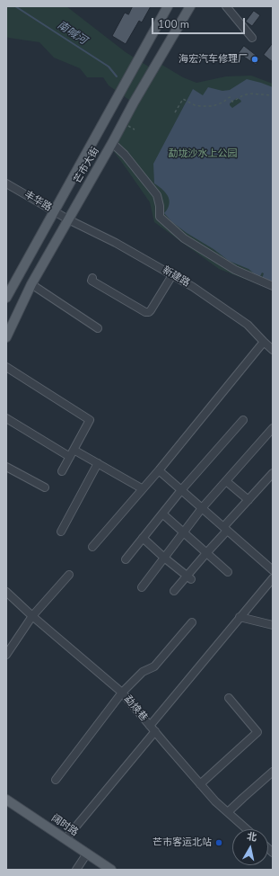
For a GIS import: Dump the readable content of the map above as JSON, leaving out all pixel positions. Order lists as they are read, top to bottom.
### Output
{
  "streets": {
    "main road": ["芒市大街", "阔时路"],
    "street": ["丰华路", "新建路", "勐焕巷"]
  },
  "crossings": [
    ["芒市大街", "丰华路"],
    ["芒市大街", "新建路"],
    ["丰华路", "新建路"]
  ],
  "water": ["南喊河"],
  "parks": ["勐垅沙水上公园"],
  "places": ["海宏汽车修理厂", "芒市客运北站"],
  "scale_bar": "100 m",
  "north": "top"
}
